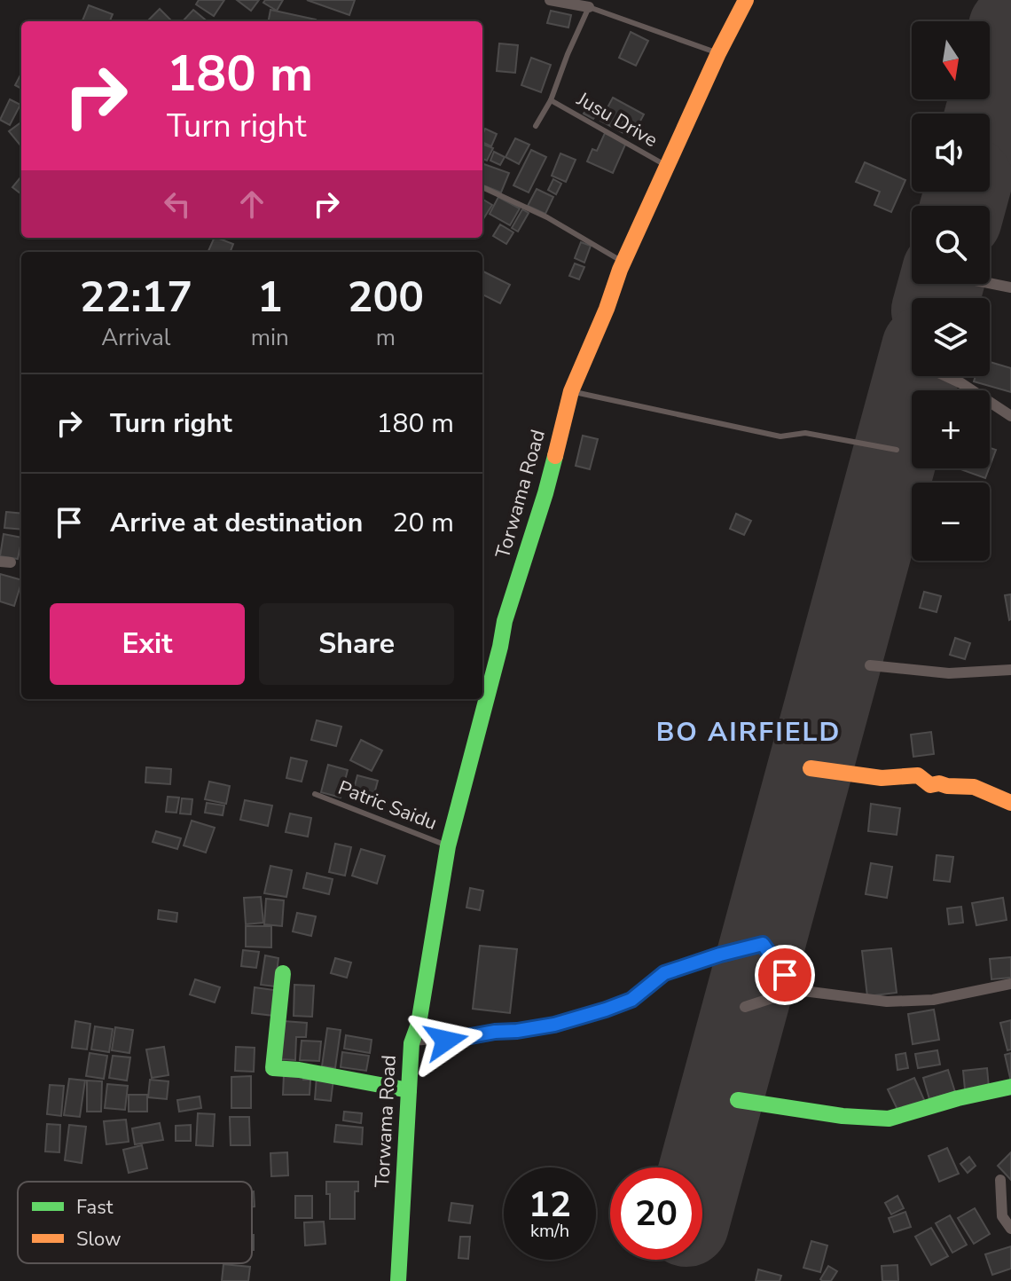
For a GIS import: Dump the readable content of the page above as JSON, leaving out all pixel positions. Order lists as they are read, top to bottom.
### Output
{
  "streets": {
    "main road": ["Torwama Road"],
    "lane": ["Jusu Drive", "Patric Saidu"]
  },
  "crossings": [
    ["Jusu Drive", "Torwama Road"],
    ["Torwama Road", "Patric Saidu"]
  ],
  "districts": ["BO AIRFIELD"],
  "legend": ["Fast", "Slow"],
  "north": "bottom",
  "page": {
    "map_buttons": ["+", "−"],
    "turn": ["180 m", "Turn right"],
    "eta": [
      "22:17",
      "Arrival",
      "1",
      "min",
      "200",
      "m"
    ],
    "list": [
      {
        "name": "Turn right",
        "value": "180 m"
      },
      {
        "name": "Arrive at destination",
        "value": "20 m"
      }
    ],
    "buttons": ["Exit", "Share"],
    "speed": "12 km/h",
    "limit": "20"
  }
}
